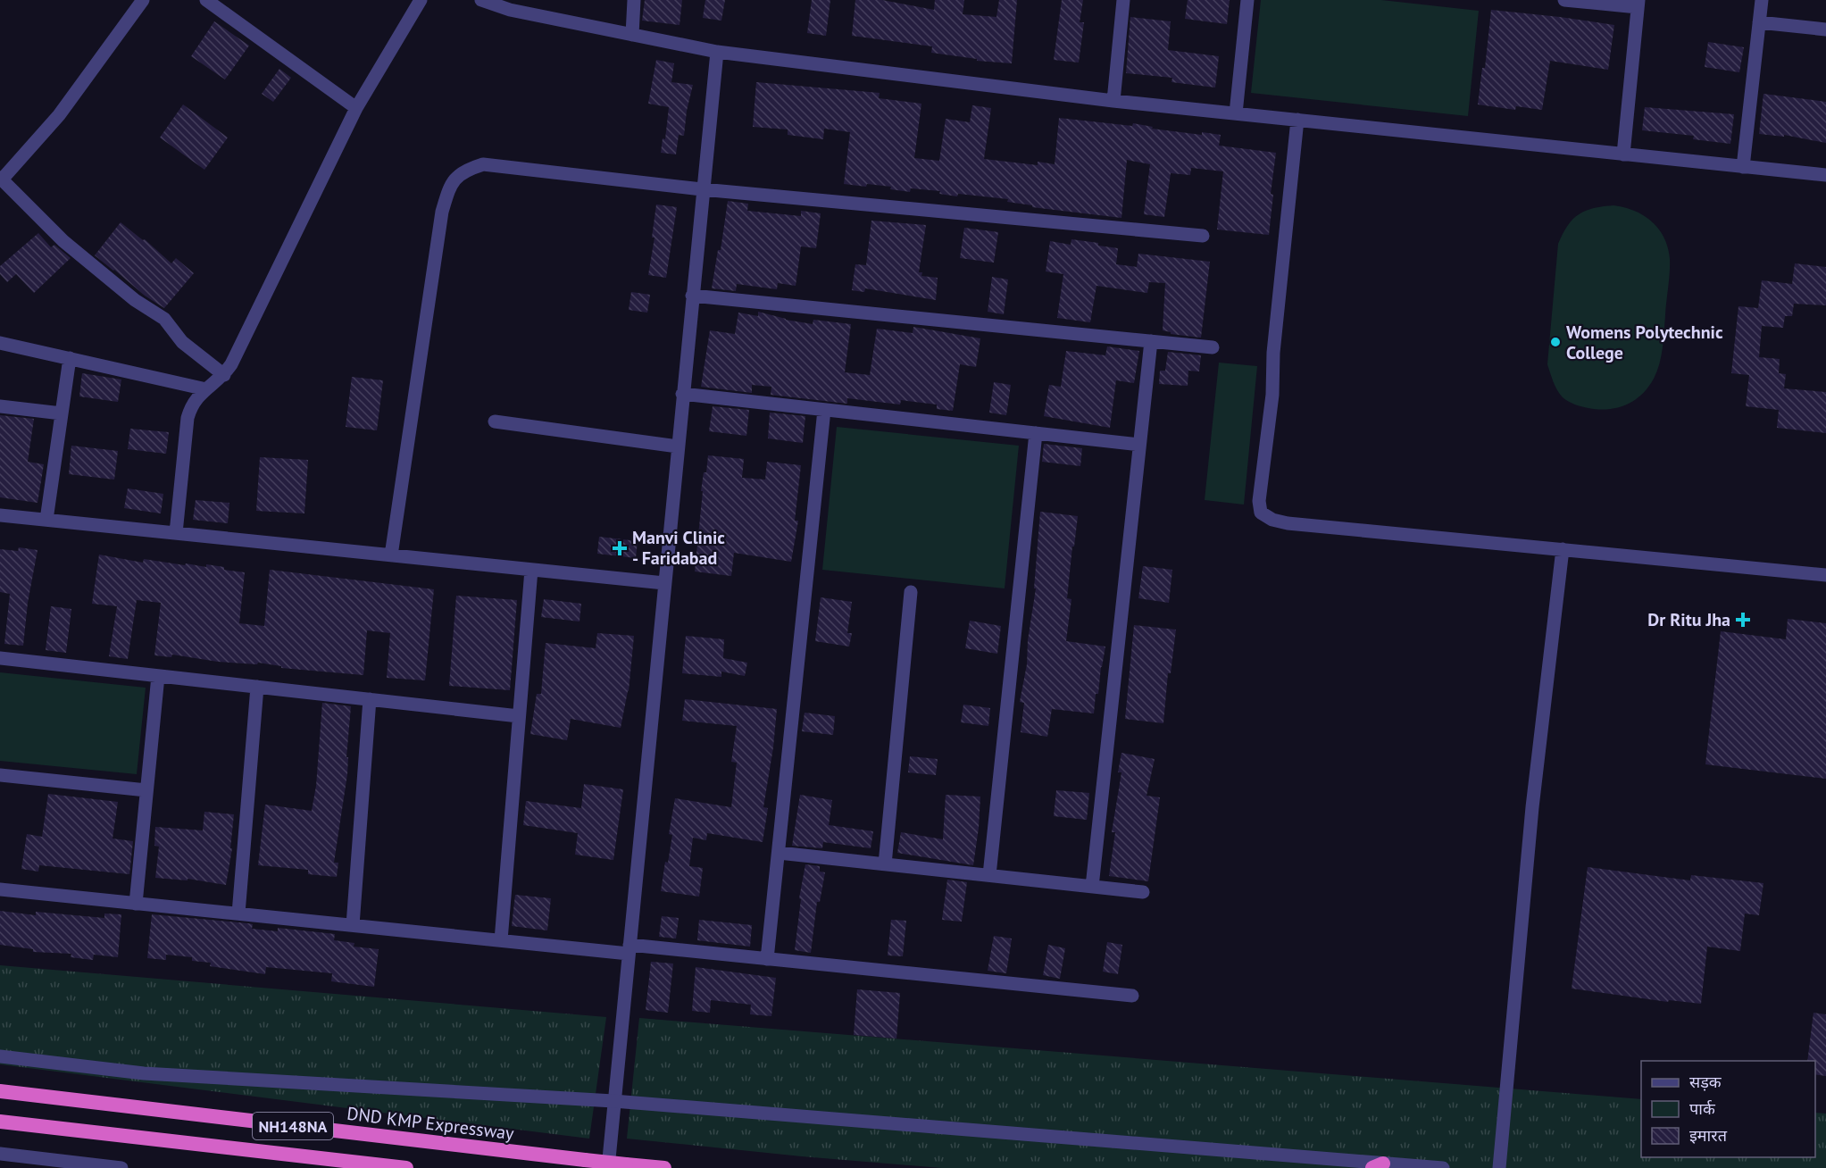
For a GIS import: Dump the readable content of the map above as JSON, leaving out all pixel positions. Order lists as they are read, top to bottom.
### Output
{
  "streets": {
    "highway": ["DND KMP Expressway", "NH148NA"]
  },
  "places": {
    "other": ["Womens Polytechnic College"],
    "health": ["Manvi Clinic - Faridabad", "Dr Ritu Jha"]
  },
  "legend": ["सड़क", "पार्क", "इमारत"]
}
